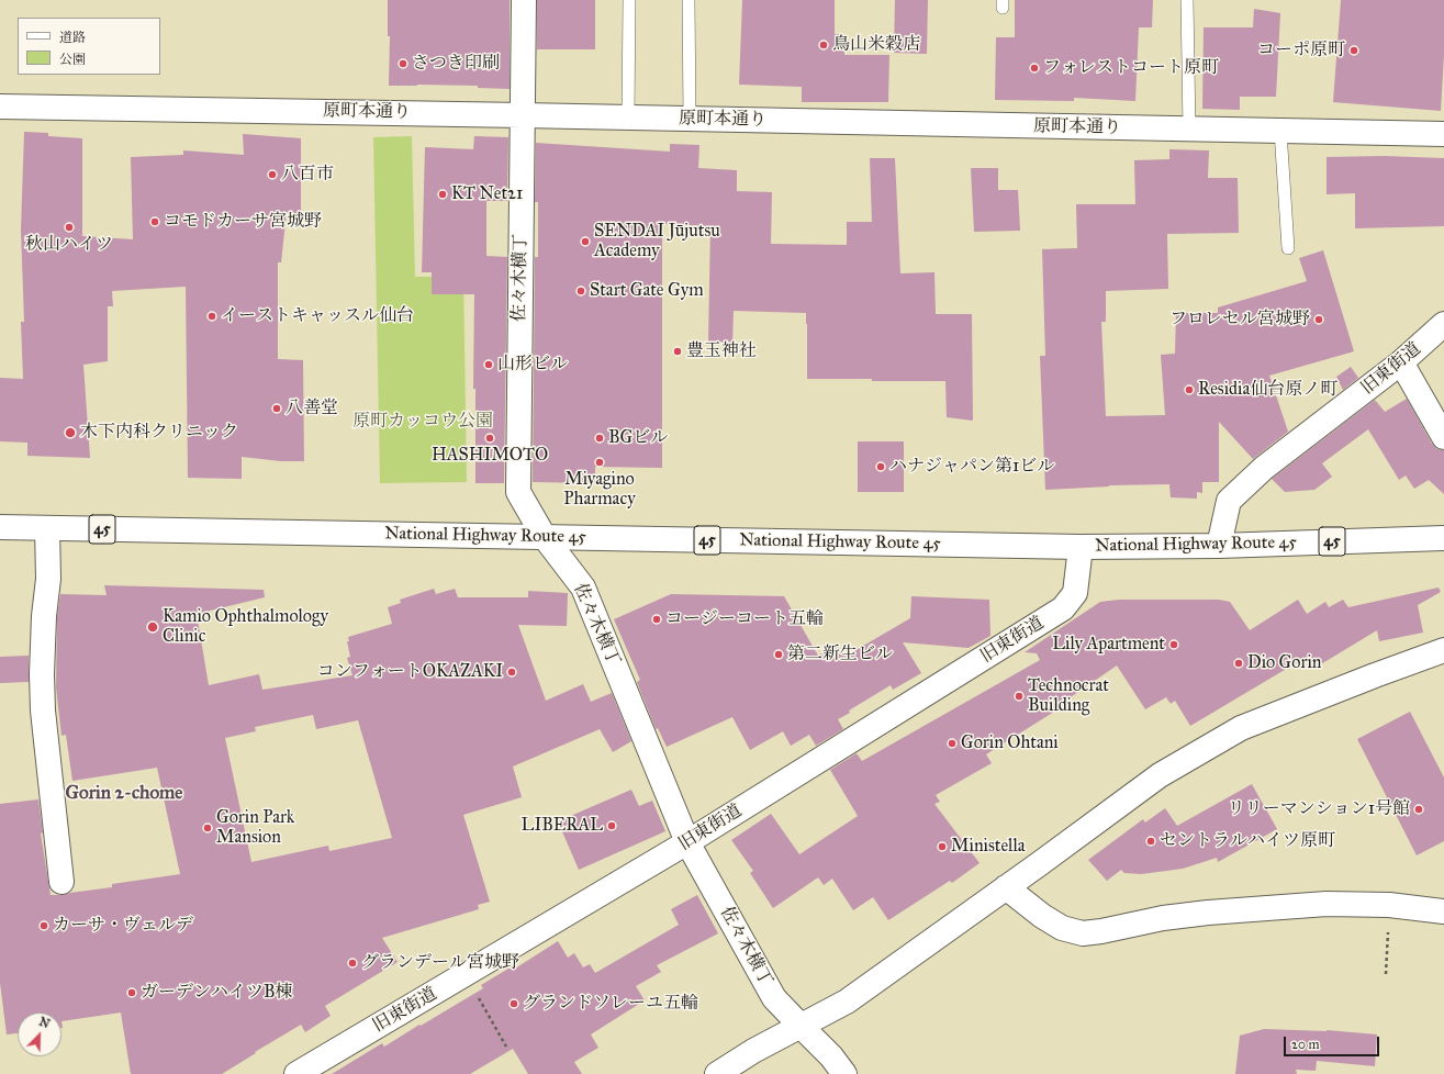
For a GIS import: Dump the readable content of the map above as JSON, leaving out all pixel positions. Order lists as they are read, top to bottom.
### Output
{
  "streets": {
    "main road": [
      "原町本通り",
      "佐々木横丁",
      "旧東街道",
      "45",
      "National Highway Route 45"
    ]
  },
  "crossings": [
    ["原町本通り", "佐々木横丁"],
    ["佐々木横丁", "旧東街道"],
    ["佐々木横丁", "National Highway Route 45"],
    ["旧東街道", "National Highway Route 45"]
  ],
  "districts": ["Gorin 2-chome"],
  "parks": ["原町カッコウ公園"],
  "places": [
    "鳥山米穀店",
    "コーポ原町",
    "さつき印刷",
    "フォレストコート原町",
    "八百市",
    "KT Net21",
    "コモドカーサ宮城野",
    "秋山ハイツ",
    "SENDAI Jūjutsu Academy",
    "Start Gate Gym",
    "イーストキャッスル仙台",
    "フロレセル宮城野",
    "豊玉神社",
    "山形ビル",
    "Residia仙台原ノ町",
    "八善堂",
    "木下内科クリニック",
    "HASHIMOTO",
    "BGビル",
    "Miyagino Pharmacy",
    "ハナジャパン第1ビル",
    "コージーコート五輪",
    "Kamio Ophthalmology Clinic",
    "Lily Apartment",
    "第二新生ビル",
    "Dio Gorin",
    "コンフォートOKAZAKI",
    "Technocrat Building",
    "Gorin Ohtani",
    "リリーマンション1号館",
    "LIBERAL",
    "Gorin Park Mansion",
    "セントラルハイツ原町",
    "Ministella",
    "カーサ・ヴェルデ",
    "グランデール宮城野",
    "ガーデンハイツB棟",
    "グランドソレーユ五輪"
  ],
  "legend": ["道路", "公園"],
  "scale_bar": "20 m",
  "north": "top right"
}
